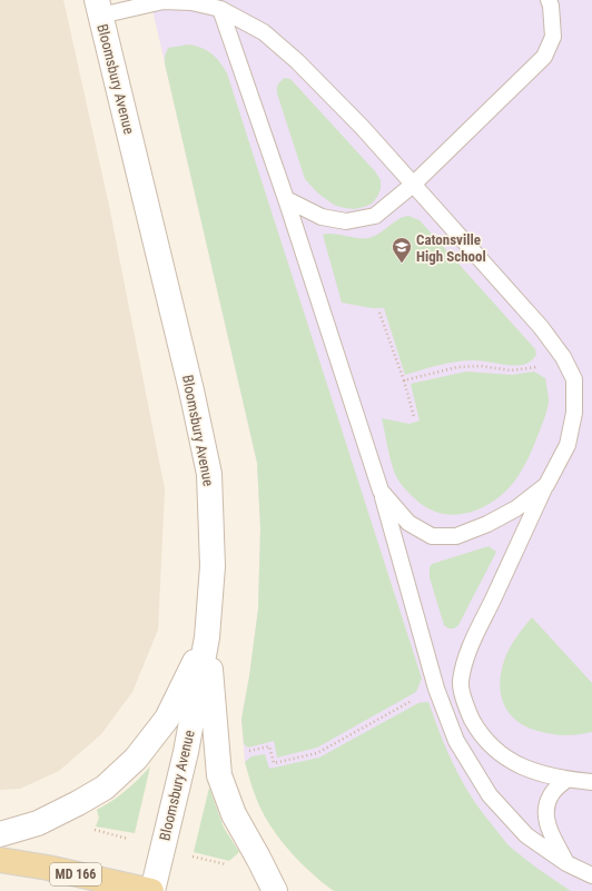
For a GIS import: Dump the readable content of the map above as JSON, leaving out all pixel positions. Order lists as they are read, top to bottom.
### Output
{
  "streets": {
    "main road": ["Bloomsbury Avenue", "MD 166"]
  },
  "crossings": [
    ["Bloomsbury Avenue", "MD 166"]
  ],
  "places": {
    "school or university": ["Catonsville High School"]
  }
}
